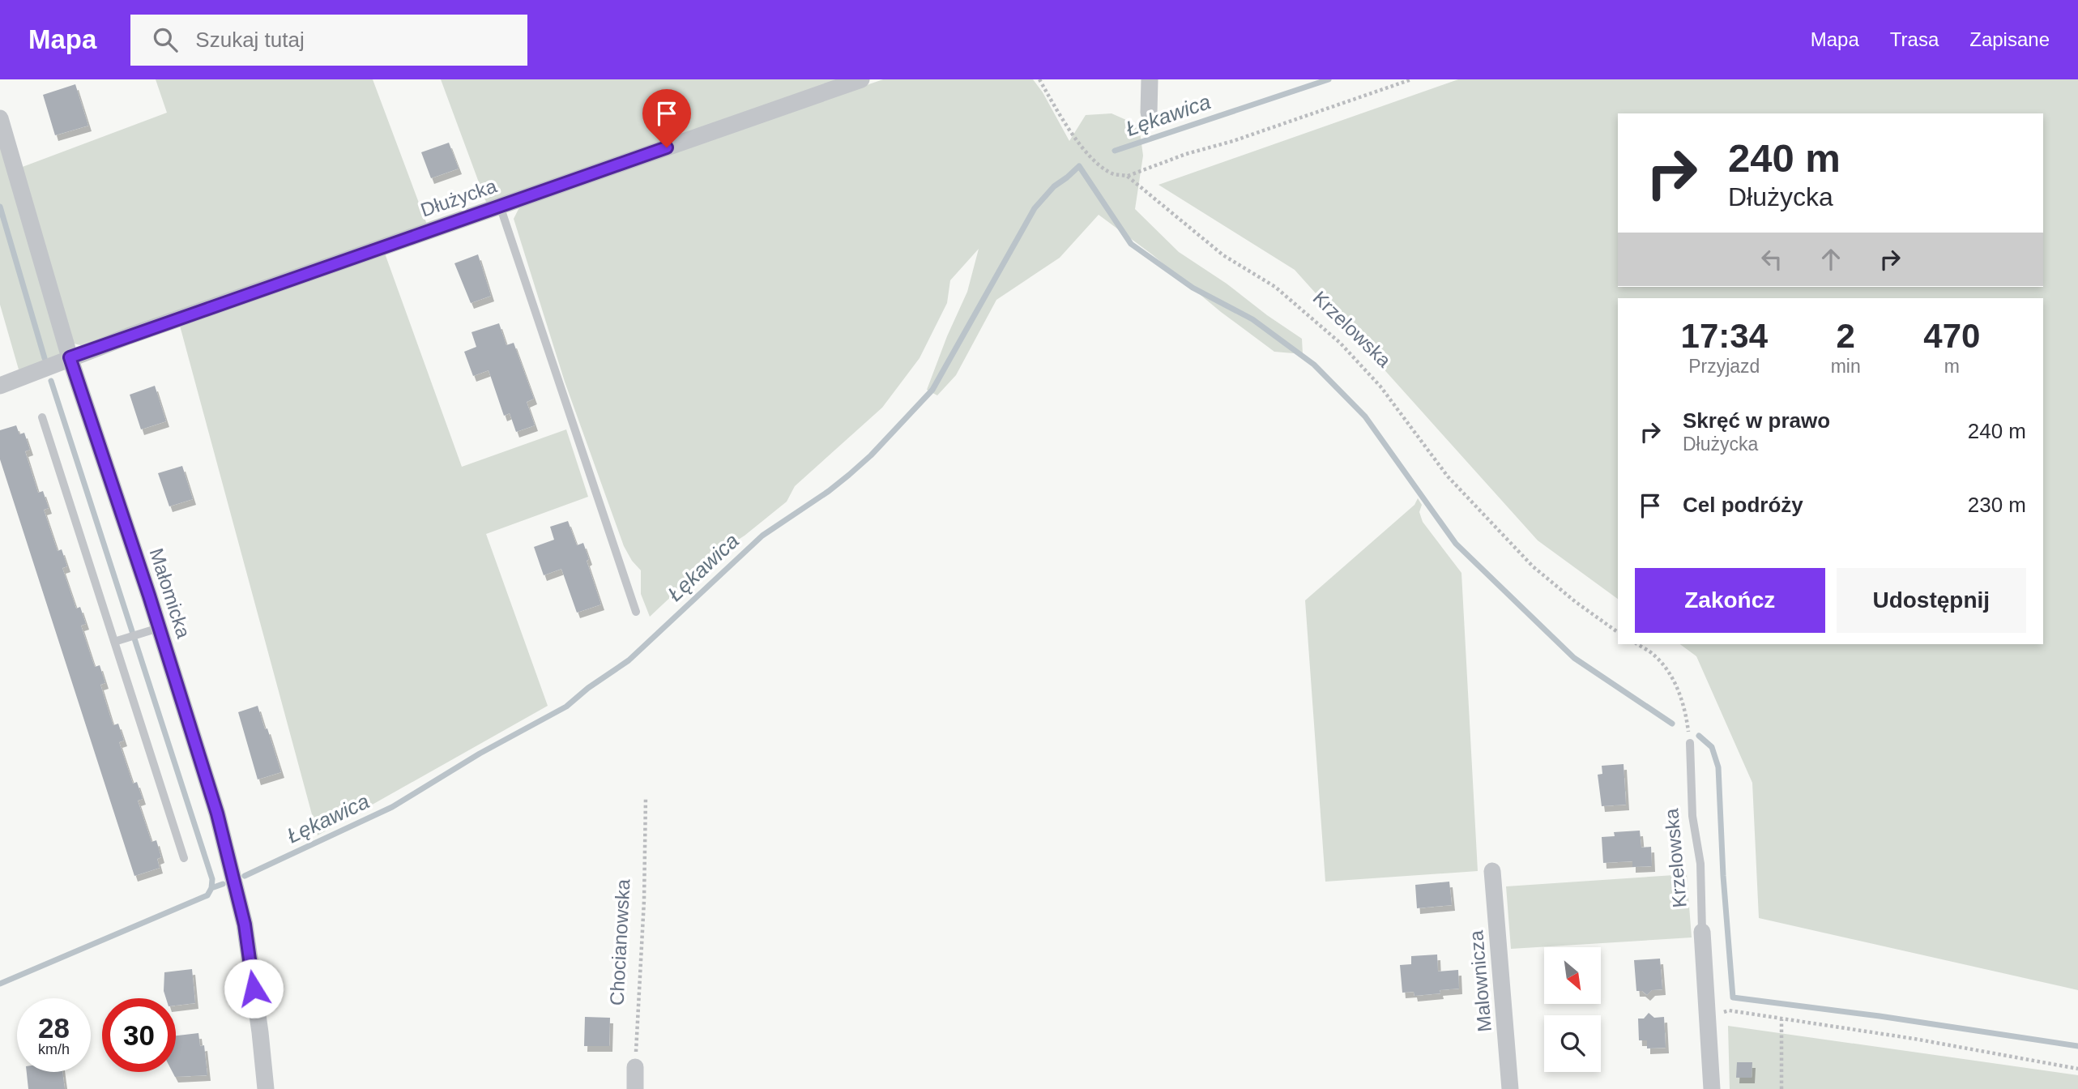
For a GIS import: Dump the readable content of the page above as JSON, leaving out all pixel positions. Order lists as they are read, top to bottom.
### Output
{
  "streets": {
    "street": [
      "Dłużycka",
      "Krzelowska",
      "Małomicka",
      "Malownicza"
    ],
    "path": ["Chocianowska"]
  },
  "crossings": [
    ["Dłużycka", "Małomicka"]
  ],
  "water": ["Łękawica"],
  "north": "bottom right",
  "page": {
    "header": "Mapa",
    "search": "Szukaj tutaj",
    "nav": ["Mapa", "Trasa", "Zapisane"],
    "turn": ["240 m", "Dłużycka"],
    "eta": [
      "17:34",
      "Przyjazd",
      "2",
      "min",
      "470",
      "m"
    ],
    "list": [
      {
        "name": "Skręć w prawo",
        "note": "Dłużycka",
        "value": "240 m"
      },
      {
        "name": "Cel podróży",
        "value": "230 m"
      }
    ],
    "buttons": ["Zakończ", "Udostępnij"],
    "speed": "28 km/h",
    "limit": "30"
  }
}
